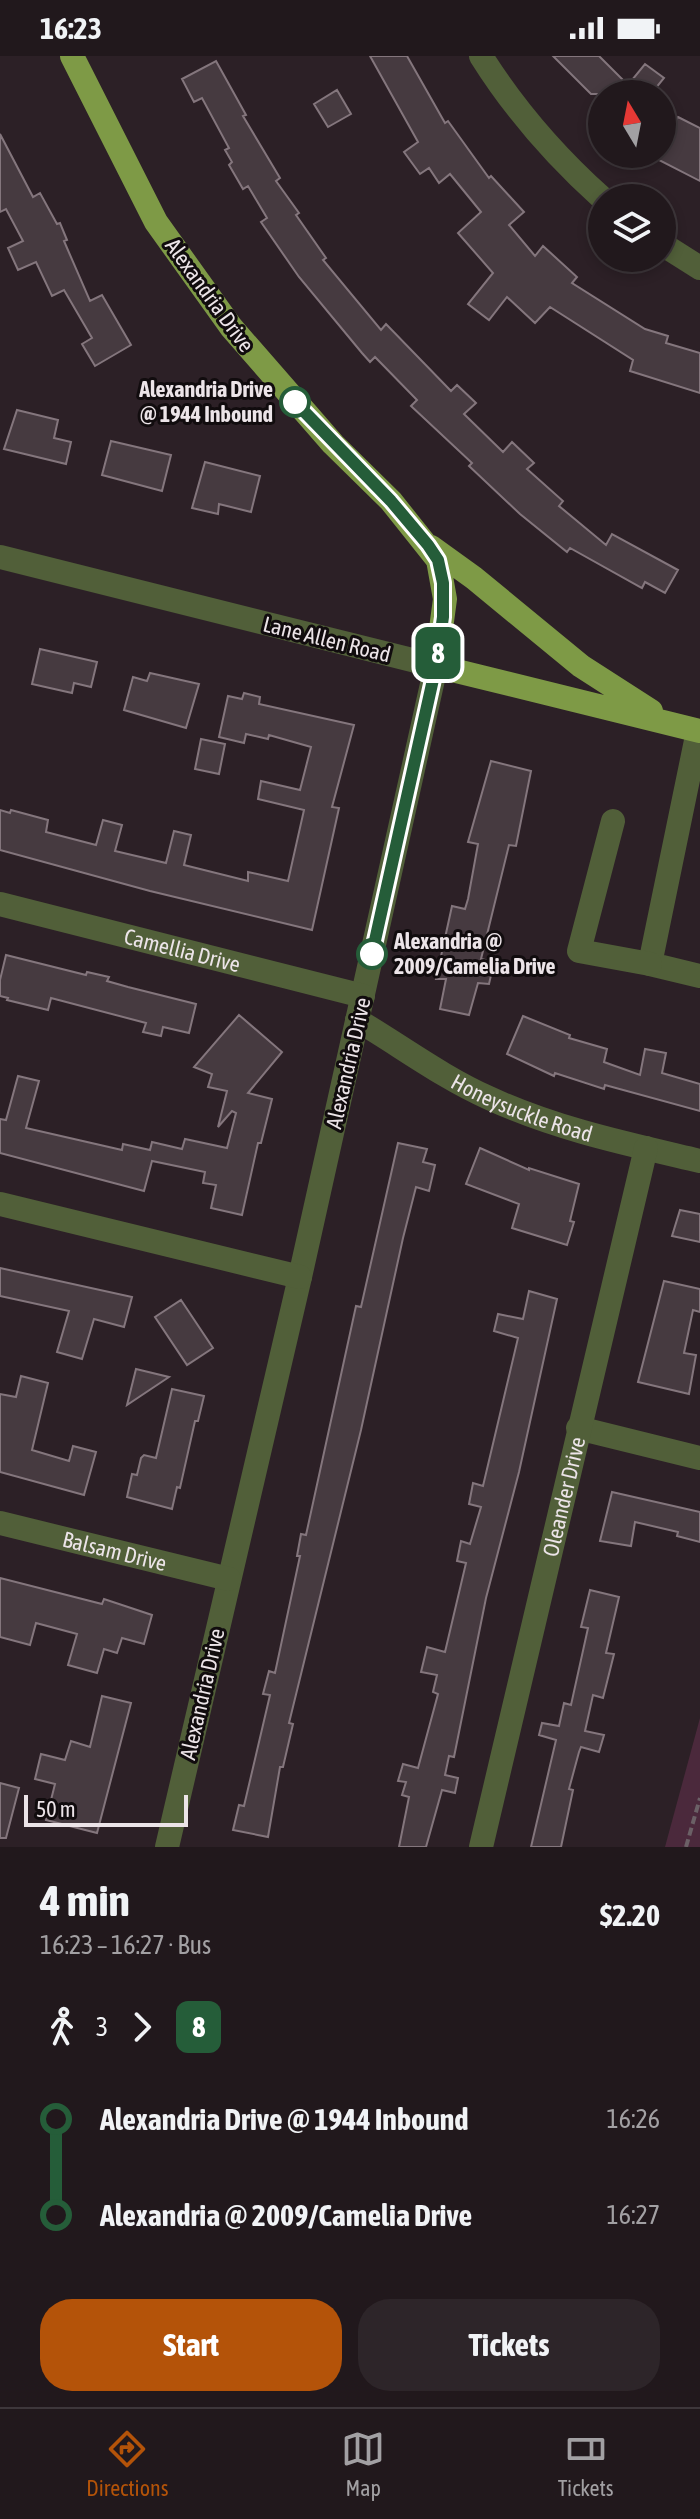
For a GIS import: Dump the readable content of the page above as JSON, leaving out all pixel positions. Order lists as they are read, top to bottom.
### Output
{
  "streets": {
    "main road": ["Alexandria Drive", "Lane Allen Road"],
    "street": [
      "Camellia Drive",
      "Honeysuckle Road",
      "Oleander Drive",
      "Balsam Drive"
    ]
  },
  "crossings": [
    ["Alexandria Drive", "Lane Allen Road"],
    ["Alexandria Drive", "Camellia Drive"],
    ["Alexandria Drive", "Honeysuckle Road"],
    ["Alexandria Drive", "Balsam Drive"],
    ["Camellia Drive", "Honeysuckle Road"],
    ["Honeysuckle Road", "Oleander Drive"]
  ],
  "places": ["Alexandria Drive @ 1944 Inbound", "Alexandria @ 2009/Camelia Drive"],
  "lines": ["bus line 8"],
  "scale_bar": "50 m",
  "north": "top",
  "page": {
    "status": "16:23",
    "on_map": "8",
    "scale": "50 m",
    "heading": ["4 min", "16:23 – 16:27 · Bus", "$2.20"],
    "legs": ["3", "8"],
    "list": [
      {
        "name": "Alexandria Drive @ 1944 Inbound",
        "value": "16:26"
      },
      {
        "name": "Alexandria @ 2009/Camelia Drive",
        "value": "16:27"
      }
    ],
    "buttons": ["Start", "Tickets"],
    "tabs": ["Directions", "Map", "Tickets"]
  }
}
